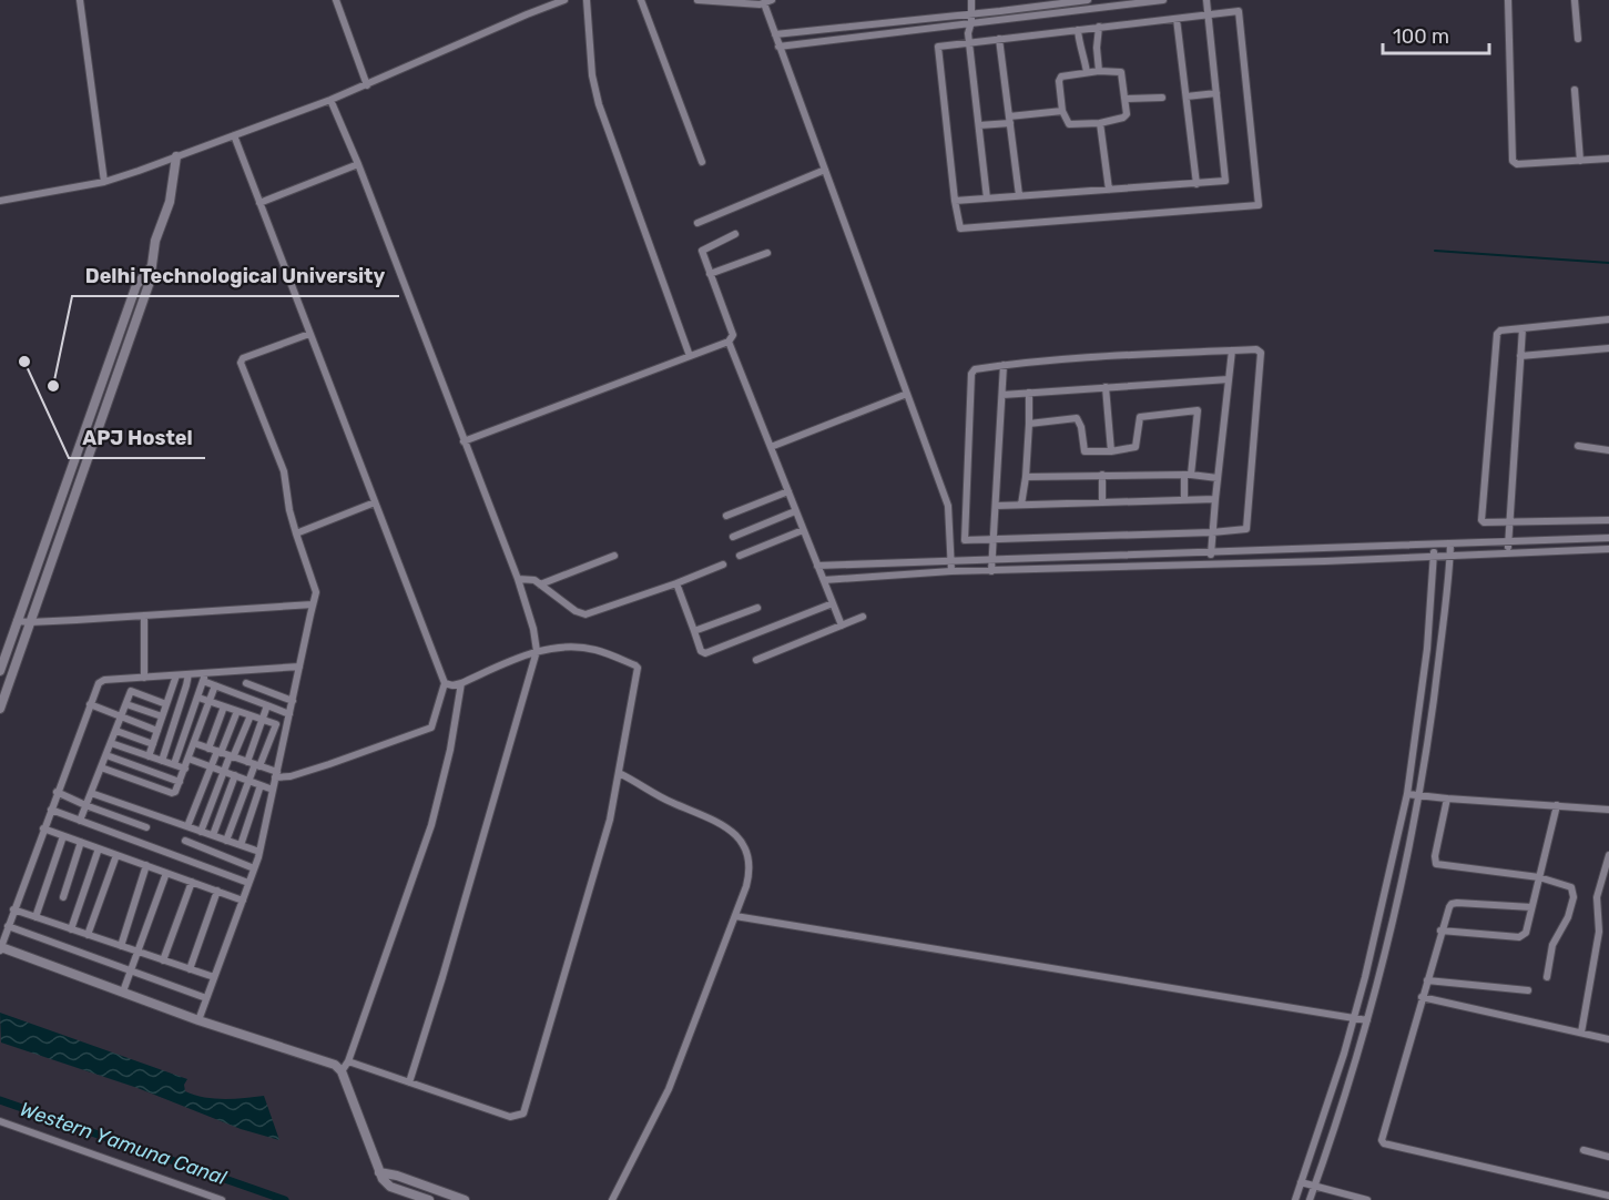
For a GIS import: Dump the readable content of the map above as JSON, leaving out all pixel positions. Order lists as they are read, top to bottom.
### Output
{
  "water": ["Western Yamuna Canal"],
  "places": ["APJ Hostel", "Delhi Technological University"],
  "scale_bar": "100 m"
}
